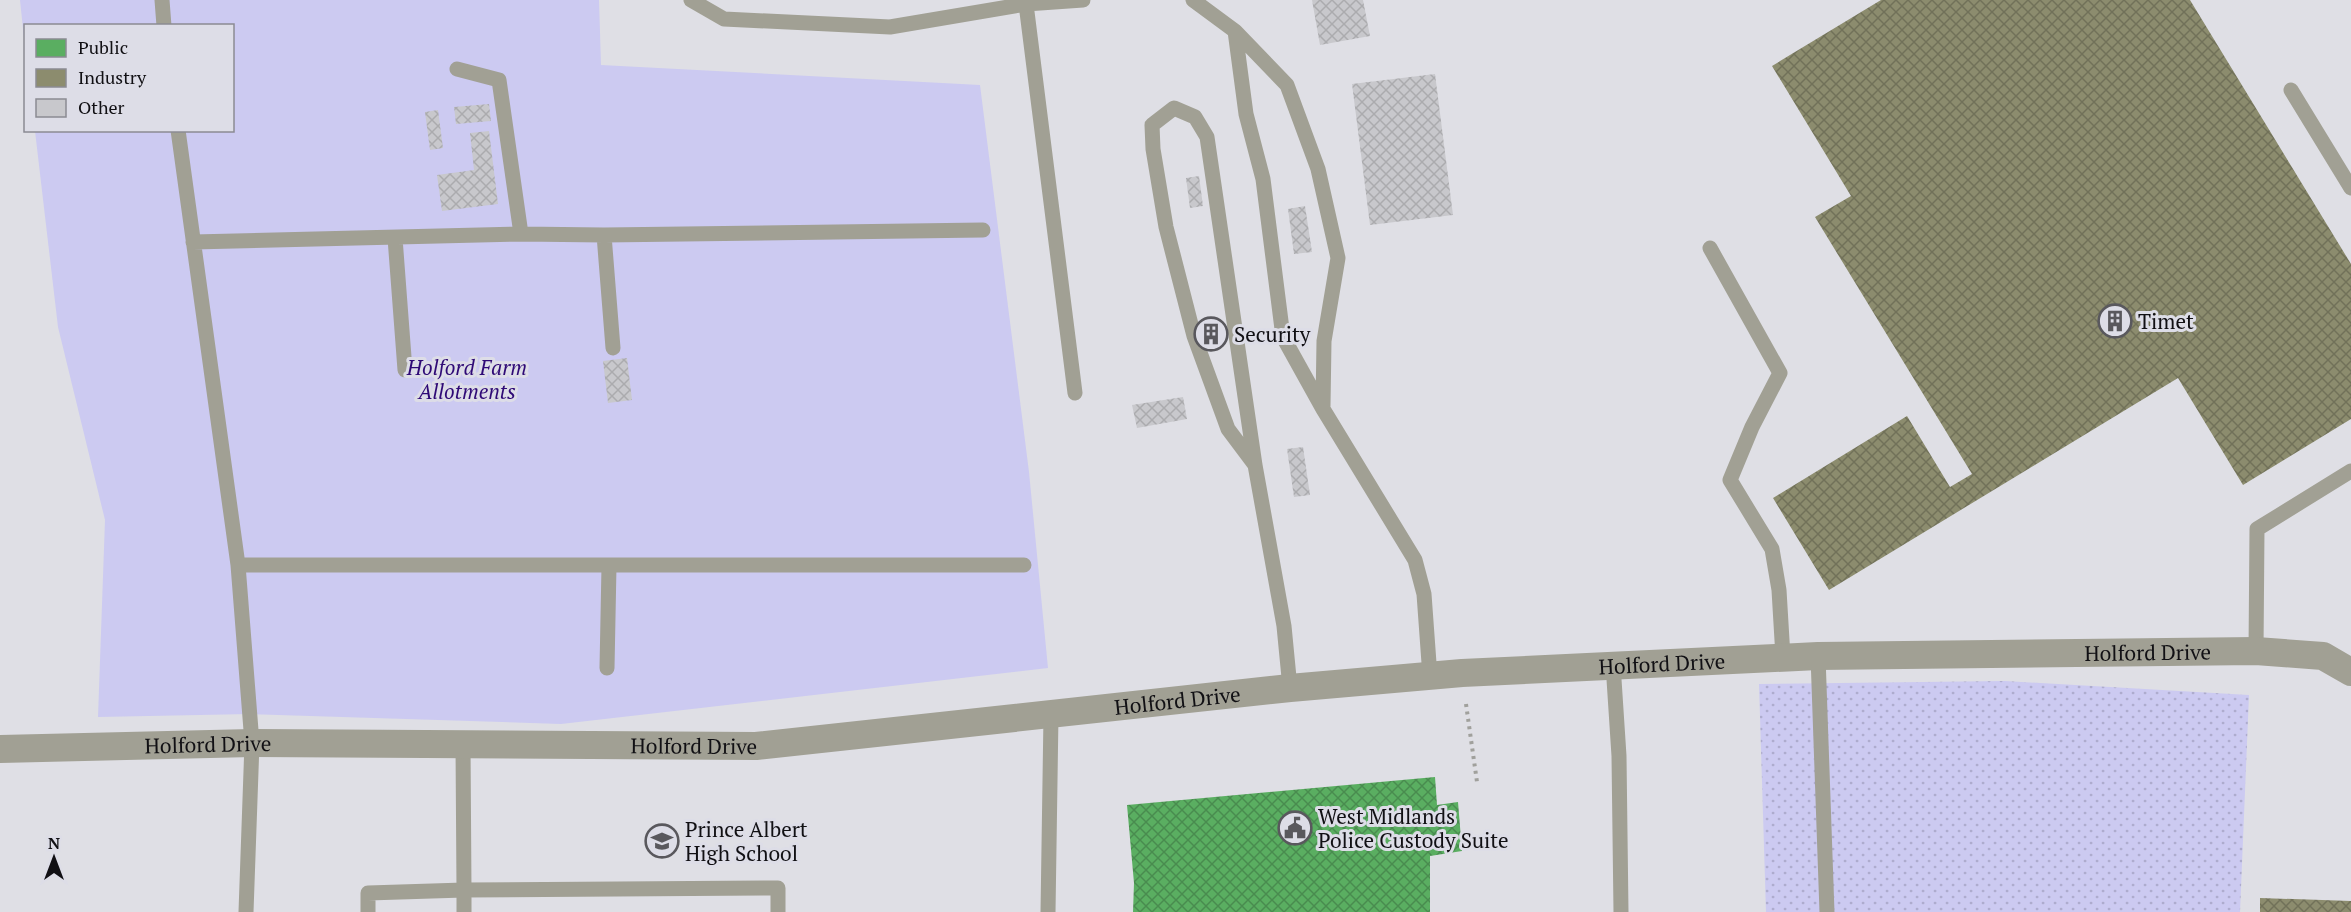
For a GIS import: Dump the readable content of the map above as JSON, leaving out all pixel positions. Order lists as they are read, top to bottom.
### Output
{
  "streets": {
    "street": ["Holford Drive"]
  },
  "parks": ["Holford Farm Allotments"],
  "places": {
    "building": ["Timet", "Security"],
    "public building": ["West Midlands Police Custody Suite"],
    "school or university": ["Prince Albert High School"]
  },
  "legend": ["Public", "Industry", "Other"],
  "north": "top"
}
